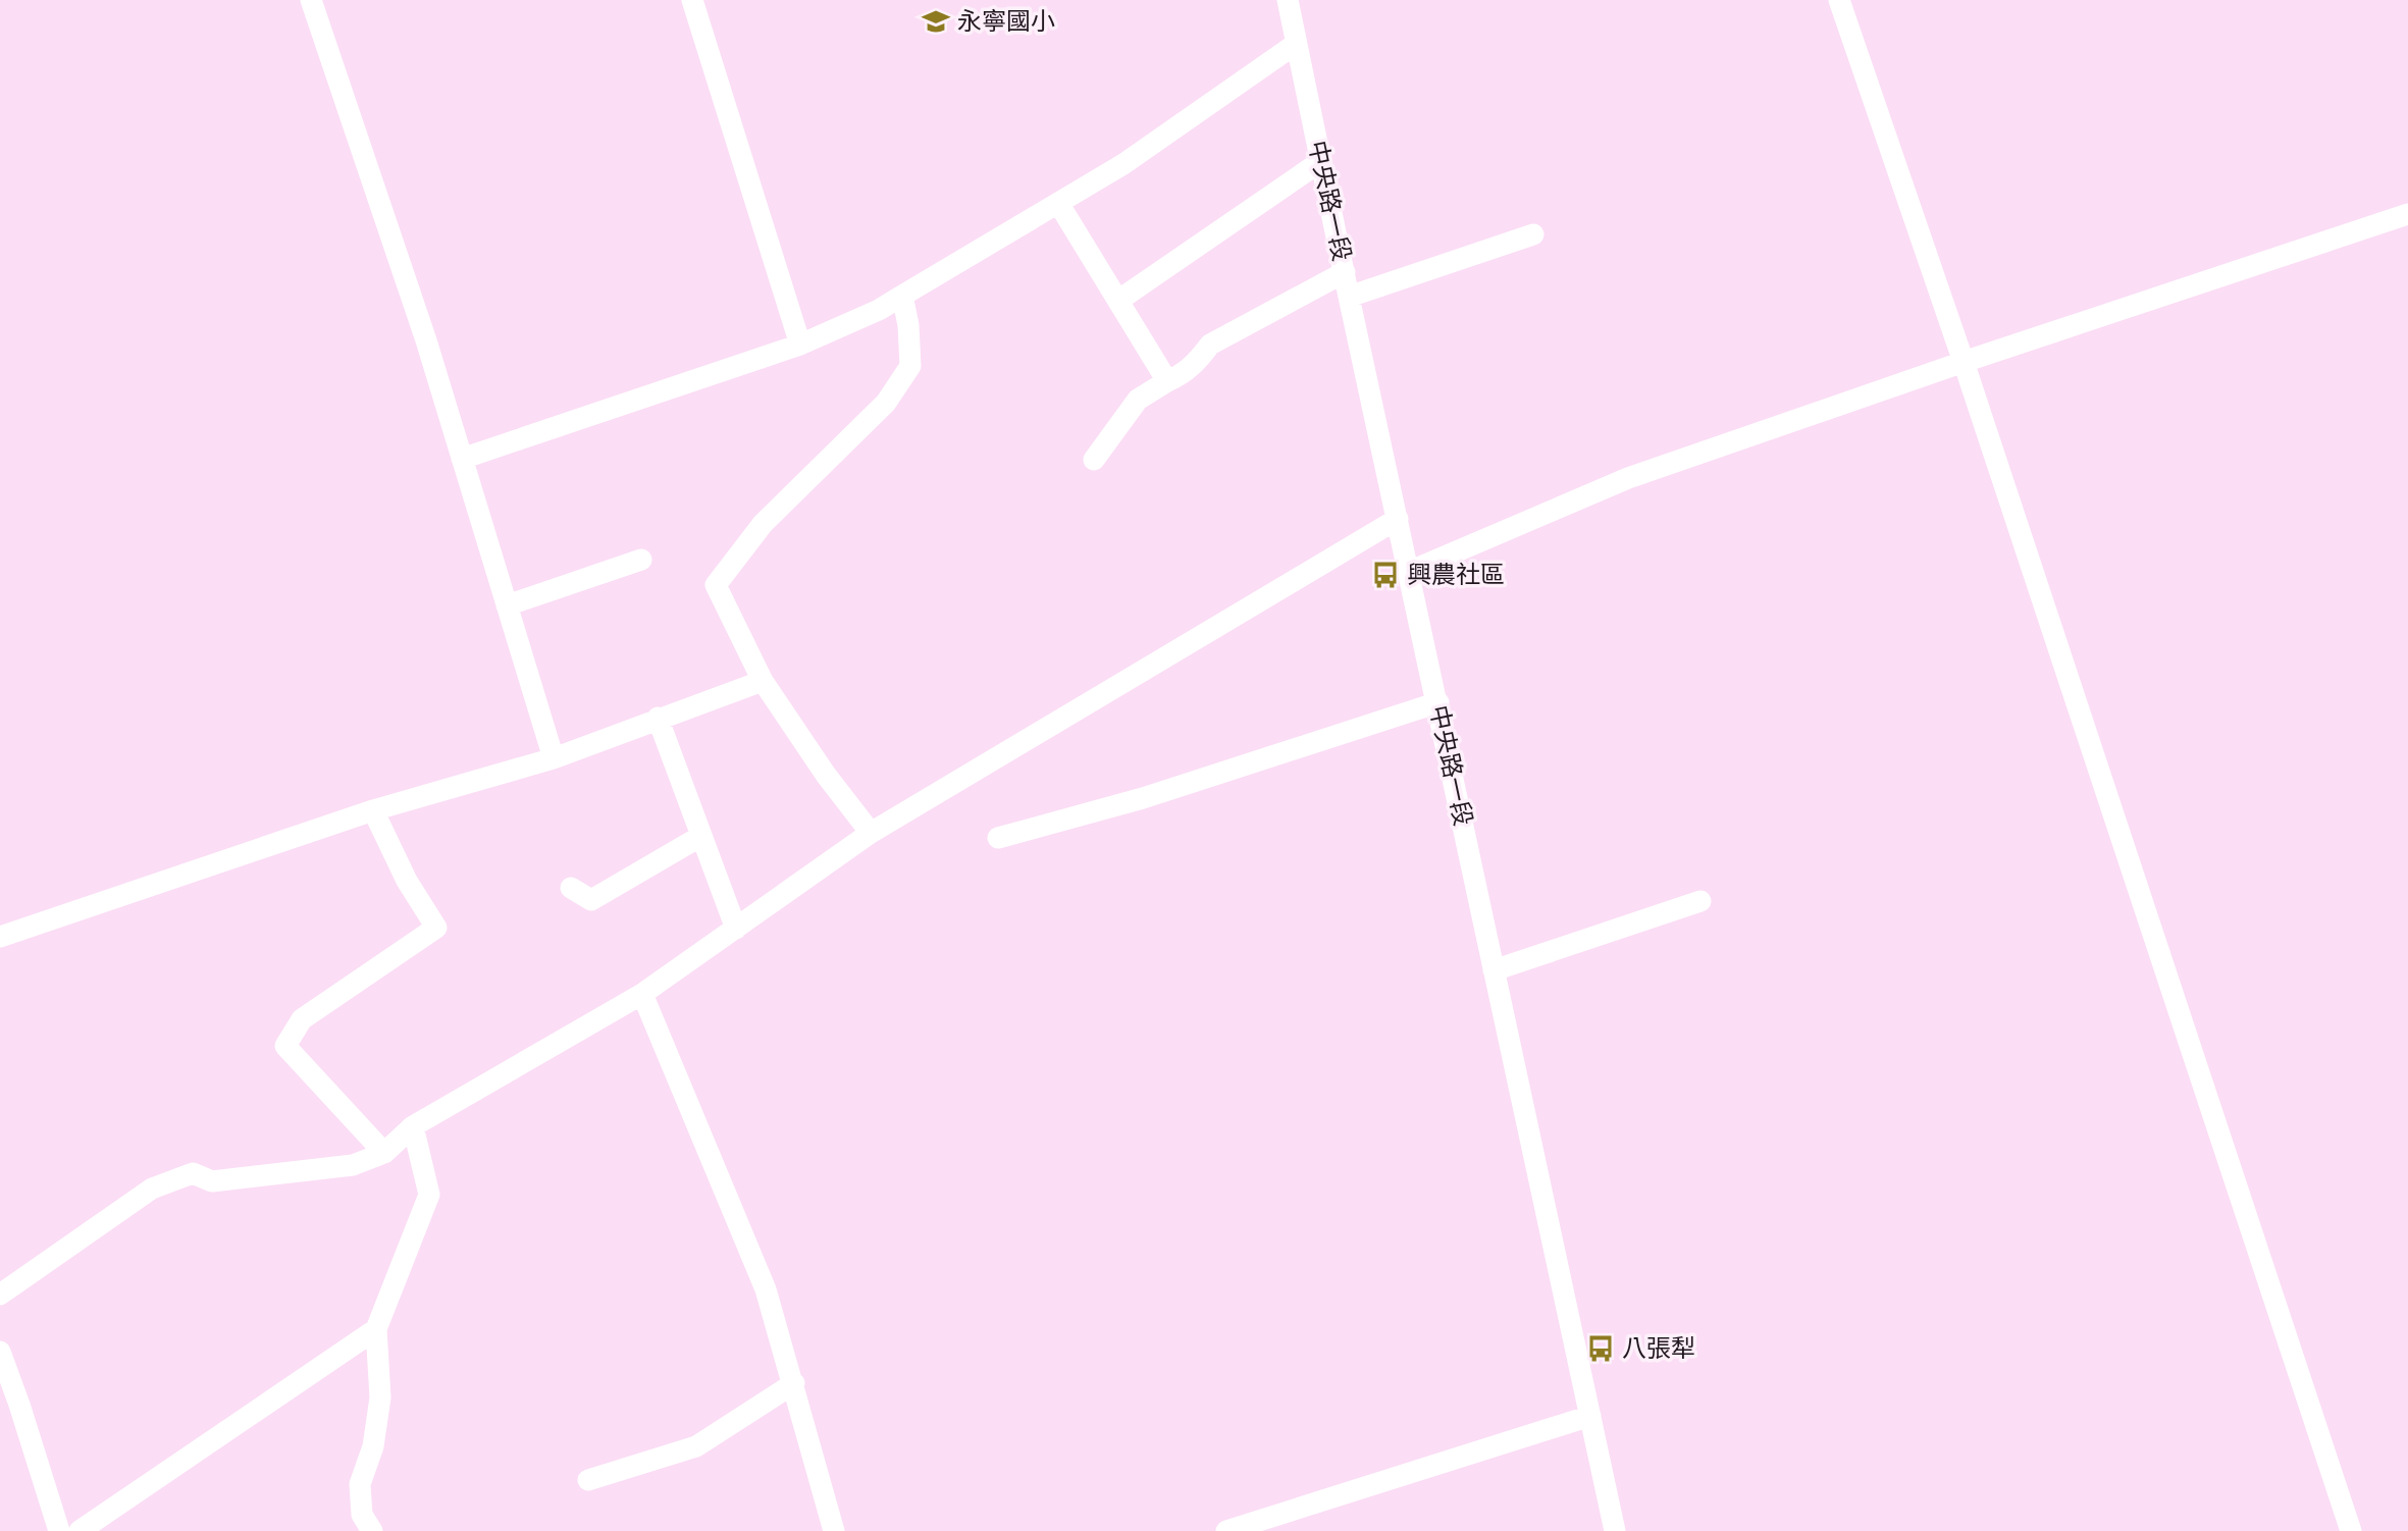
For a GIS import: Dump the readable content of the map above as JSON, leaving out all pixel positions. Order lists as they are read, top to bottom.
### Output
{
  "streets": {
    "street": ["中央路一段"]
  },
  "places": {
    "school or university": ["永寧國小"],
    "bus stop": ["興農社區", "八張犁"]
  }
}
